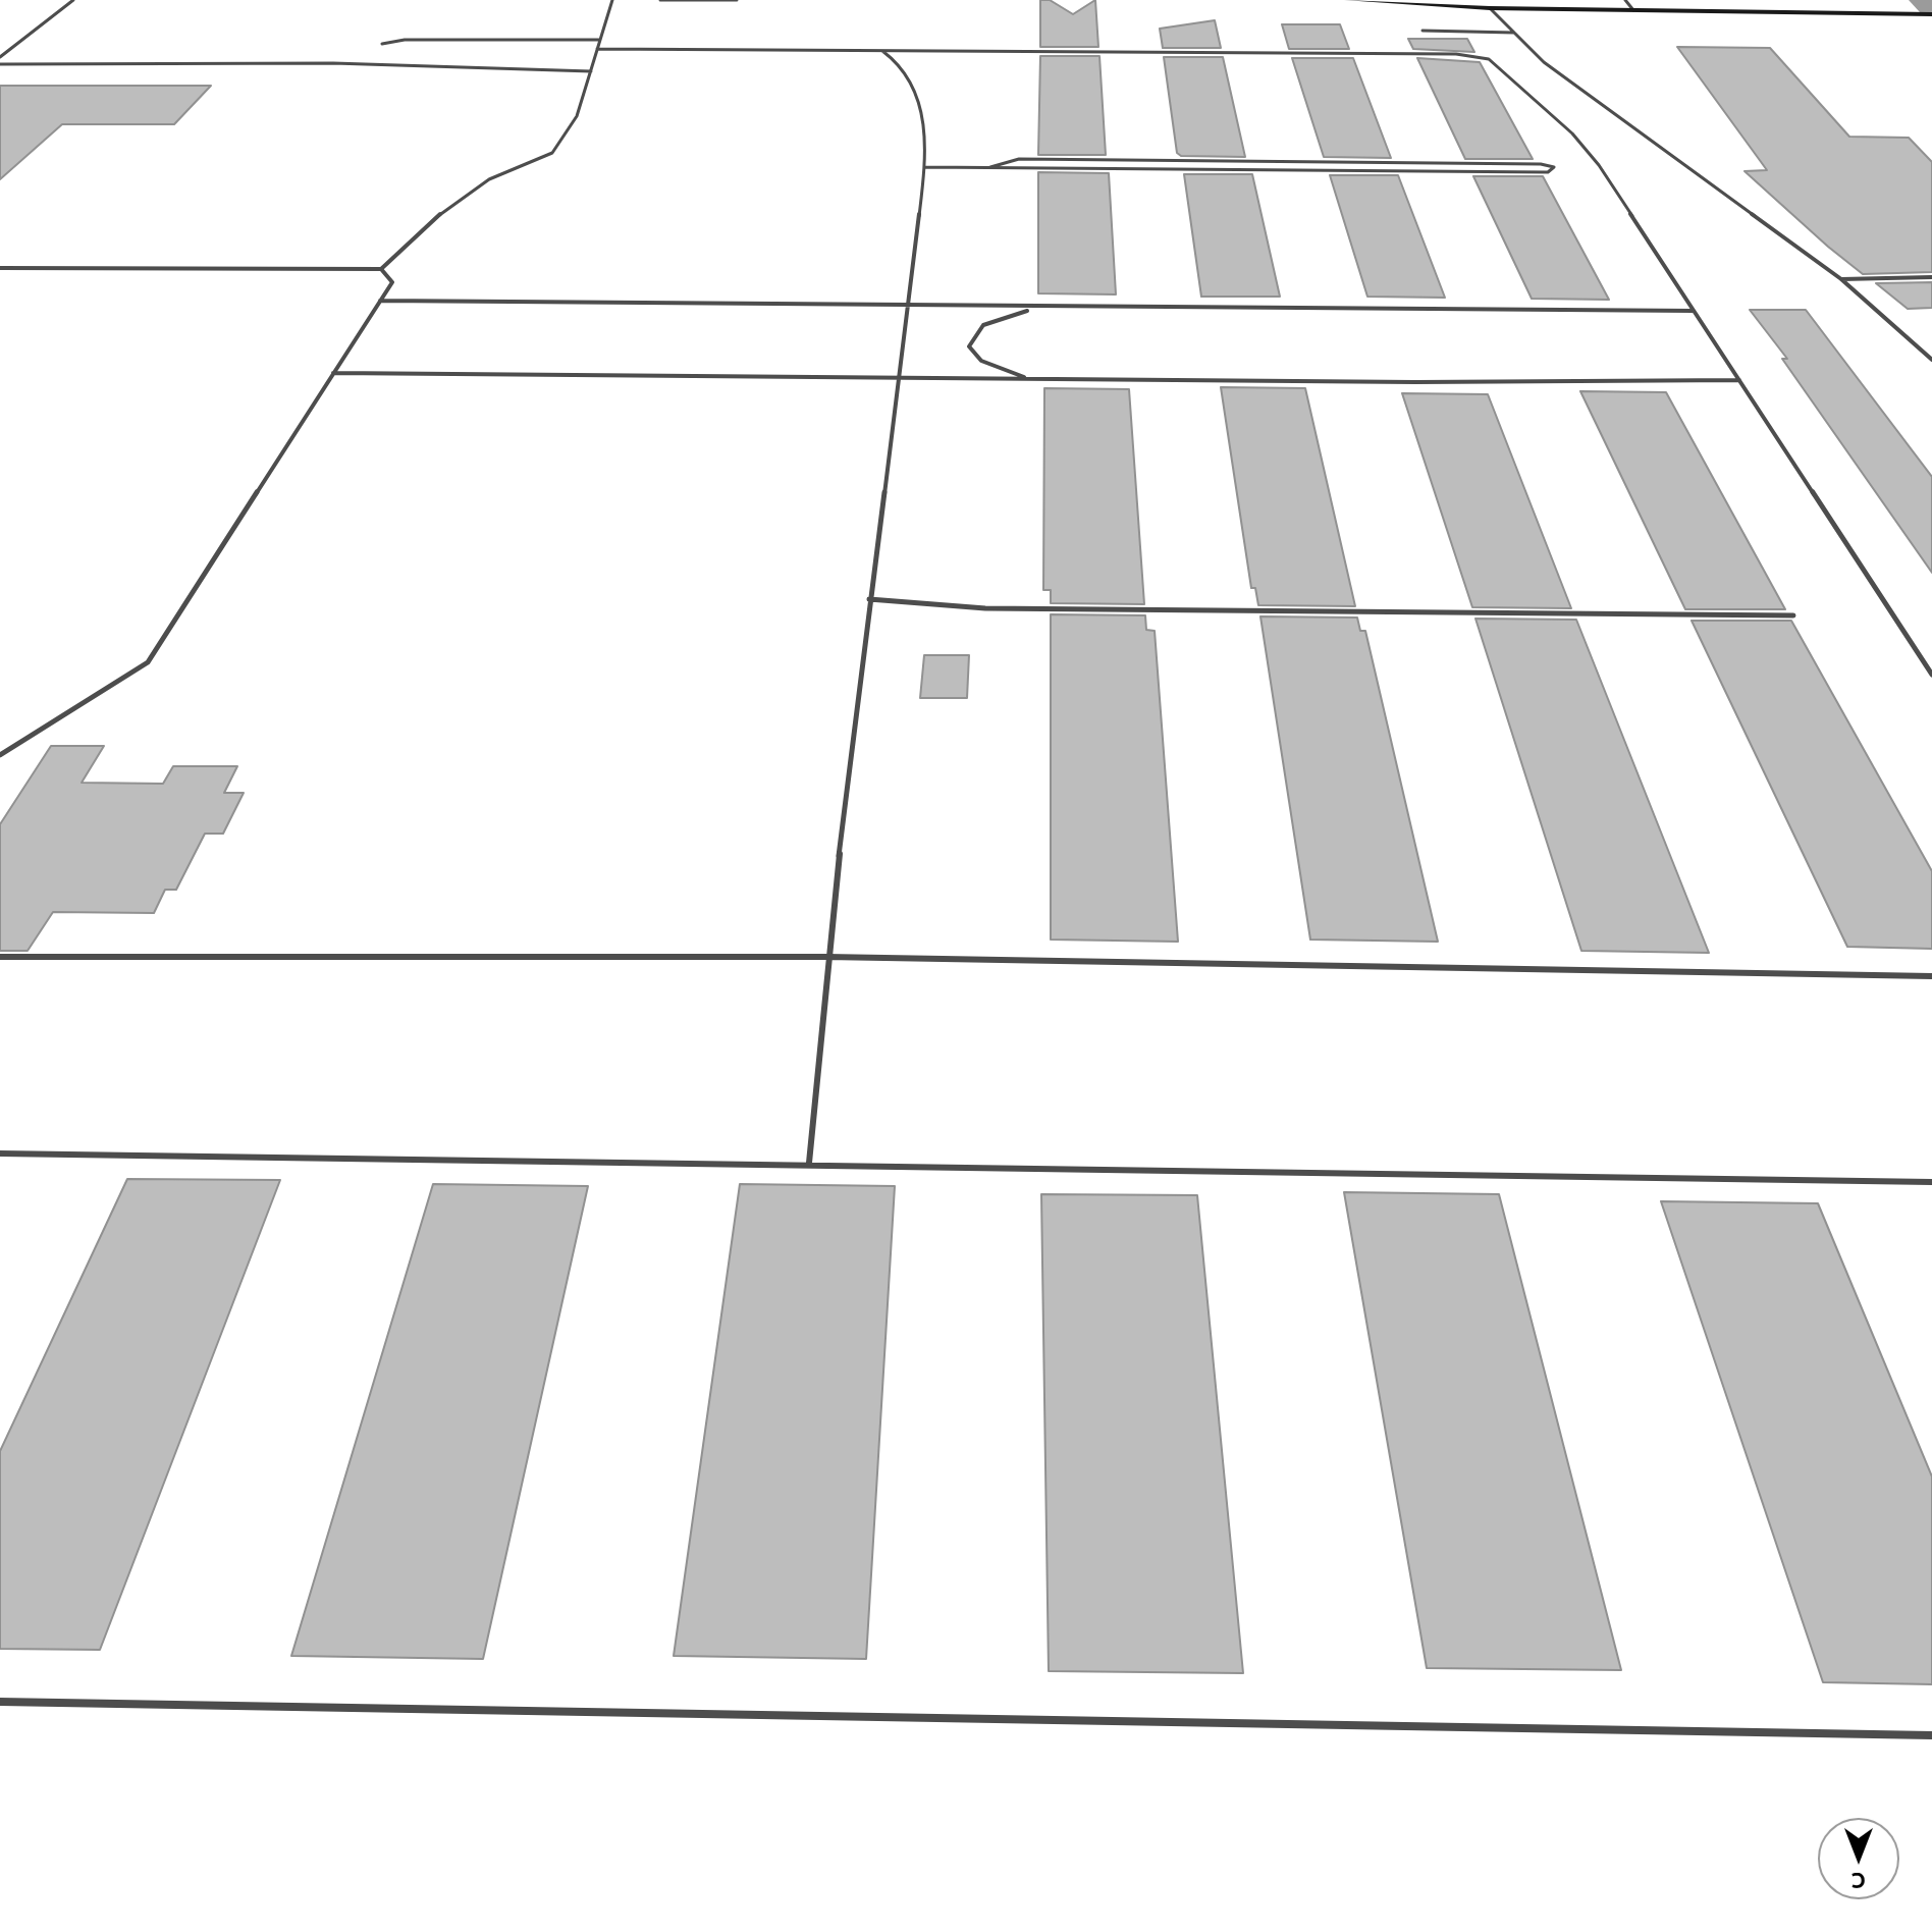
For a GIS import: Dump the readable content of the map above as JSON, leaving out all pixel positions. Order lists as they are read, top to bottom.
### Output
{
  "north": "bottom"
}
